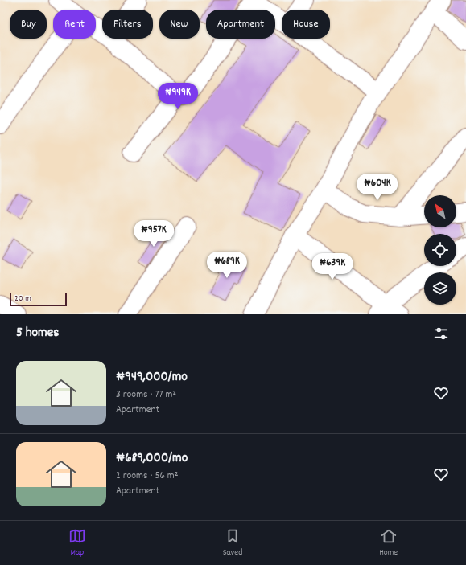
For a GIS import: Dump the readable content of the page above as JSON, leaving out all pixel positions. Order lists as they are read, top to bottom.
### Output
{
  "scale_bar": "20 m",
  "north": "top left",
  "page": {
    "chip": [
      "Buy",
      "Rent",
      "Filters",
      "New",
      "Apartment",
      "House"
    ],
    "price": [
      "₦949K",
      "₦604K",
      "₦957K",
      "₦689K",
      "₦639K"
    ],
    "scale": "20 m",
    "heading": "5 homes",
    "list": [
      {
        "name": "₦949,000/mo",
        "note": "3 rooms · 77 m² · Apartment"
      },
      {
        "name": "₦689,000/mo",
        "note": "2 rooms · 56 m² · Apartment"
      }
    ],
    "tabs": ["Map", "Saved", "Home"]
  }
}
